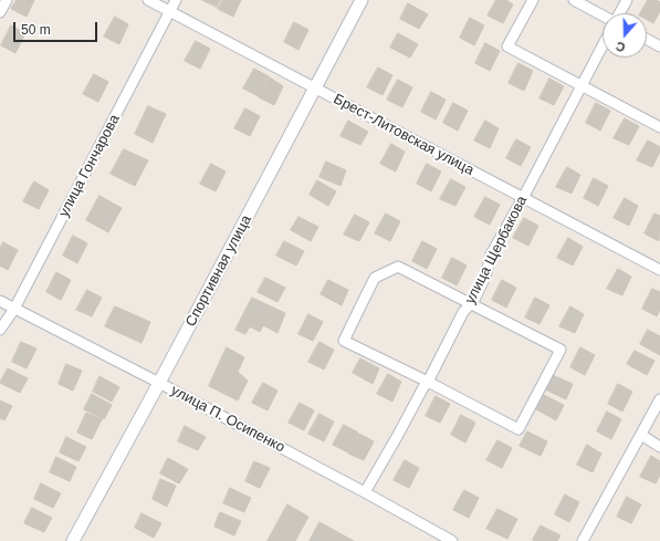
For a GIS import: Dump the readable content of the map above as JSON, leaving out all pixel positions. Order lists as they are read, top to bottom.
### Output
{
  "streets": {
    "street": [
      "Брест-Литовская улица",
      "улица Гончарова",
      "улица Щербакова",
      "Спортивная улица",
      "улица П. Осипенко"
    ]
  },
  "crossings": [
    ["Брест-Литовская улица", "улица Гончарова"],
    ["Брест-Литовская улица", "улица Щербакова"],
    ["Брест-Литовская улица", "Спортивная улица"],
    ["улица Гончарова", "улица П. Осипенко"],
    ["улица Щербакова", "улица П. Осипенко"],
    ["Спортивная улица", "улица П. Осипенко"]
  ],
  "scale_bar": "50 m",
  "north": "bottom"
}
